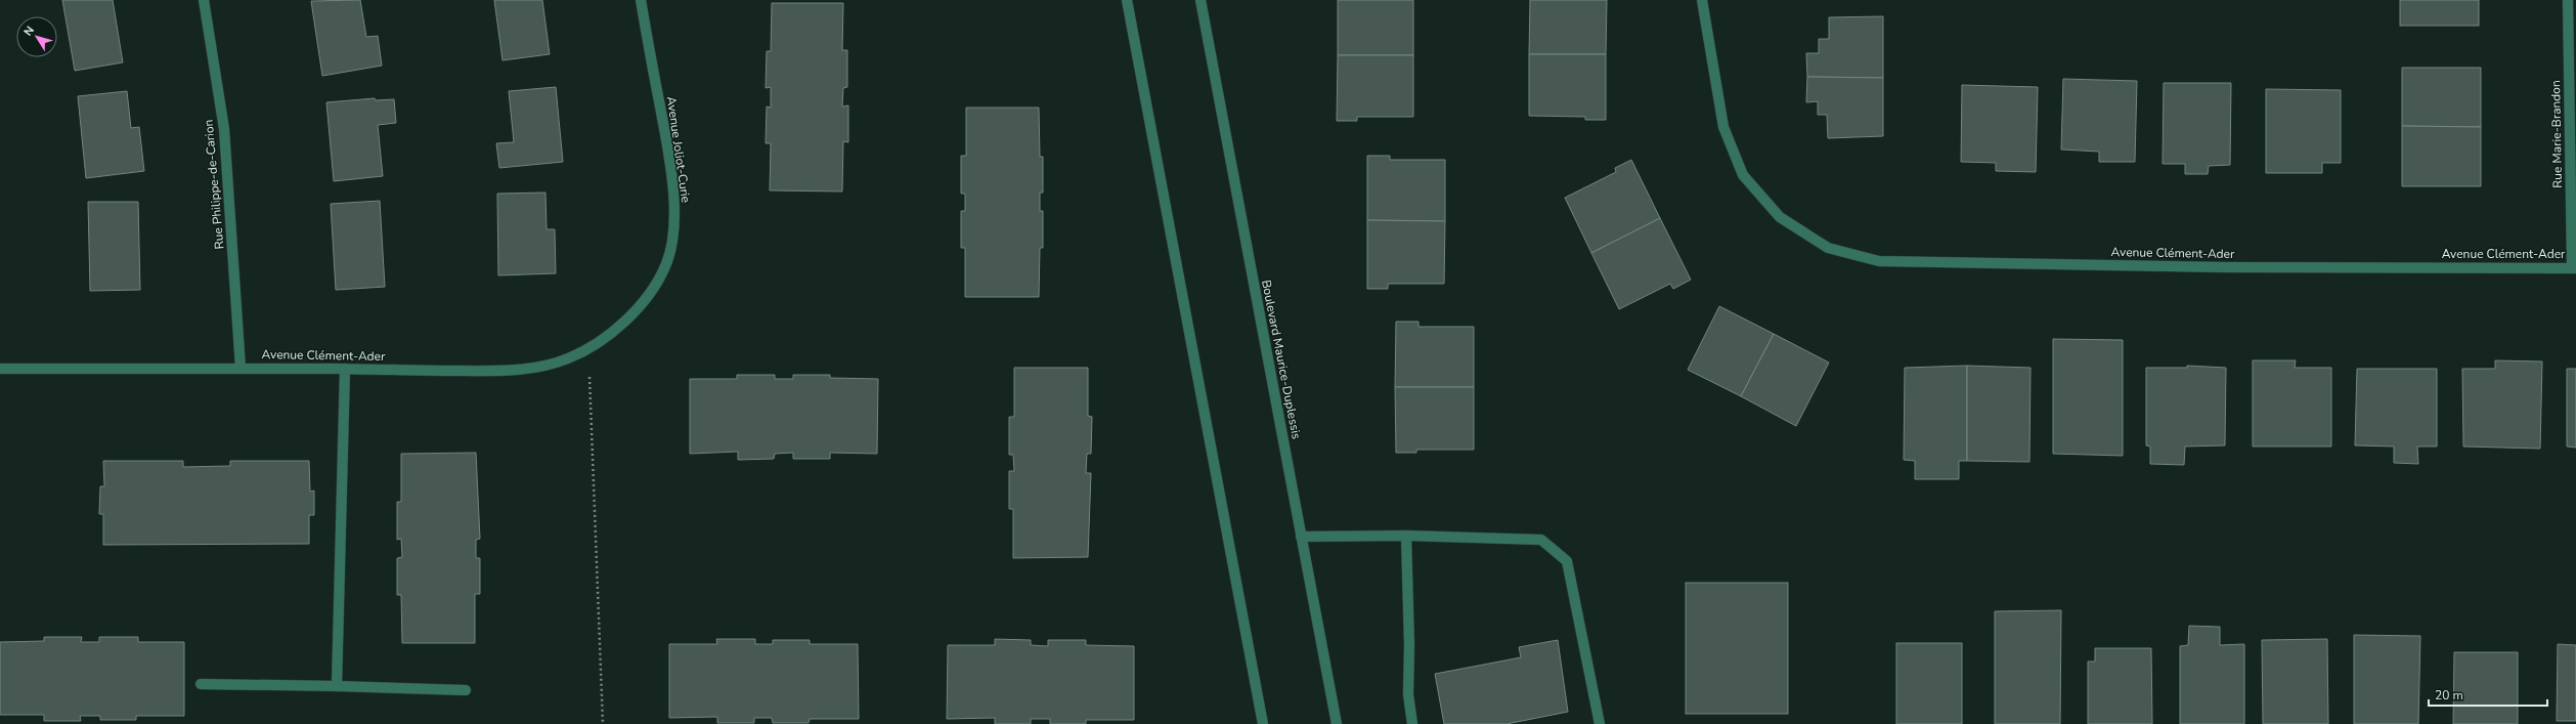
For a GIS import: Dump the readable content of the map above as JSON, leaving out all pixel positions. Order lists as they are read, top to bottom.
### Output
{
  "streets": {
    "street": [
      "Rue Marie-Brandon",
      "Avenue Joliot-Curie",
      "Rue Philippe-de-Carion",
      "Avenue Clément-Ader",
      "Boulevard Maurice-Duplessis"
    ]
  },
  "crossings": [
    ["Rue Marie-Brandon", "Avenue Clément-Ader"],
    ["Avenue Joliot-Curie", "Avenue Clément-Ader"],
    ["Rue Philippe-de-Carion", "Avenue Clément-Ader"]
  ],
  "scale_bar": "20 m",
  "north": "top left"
}
